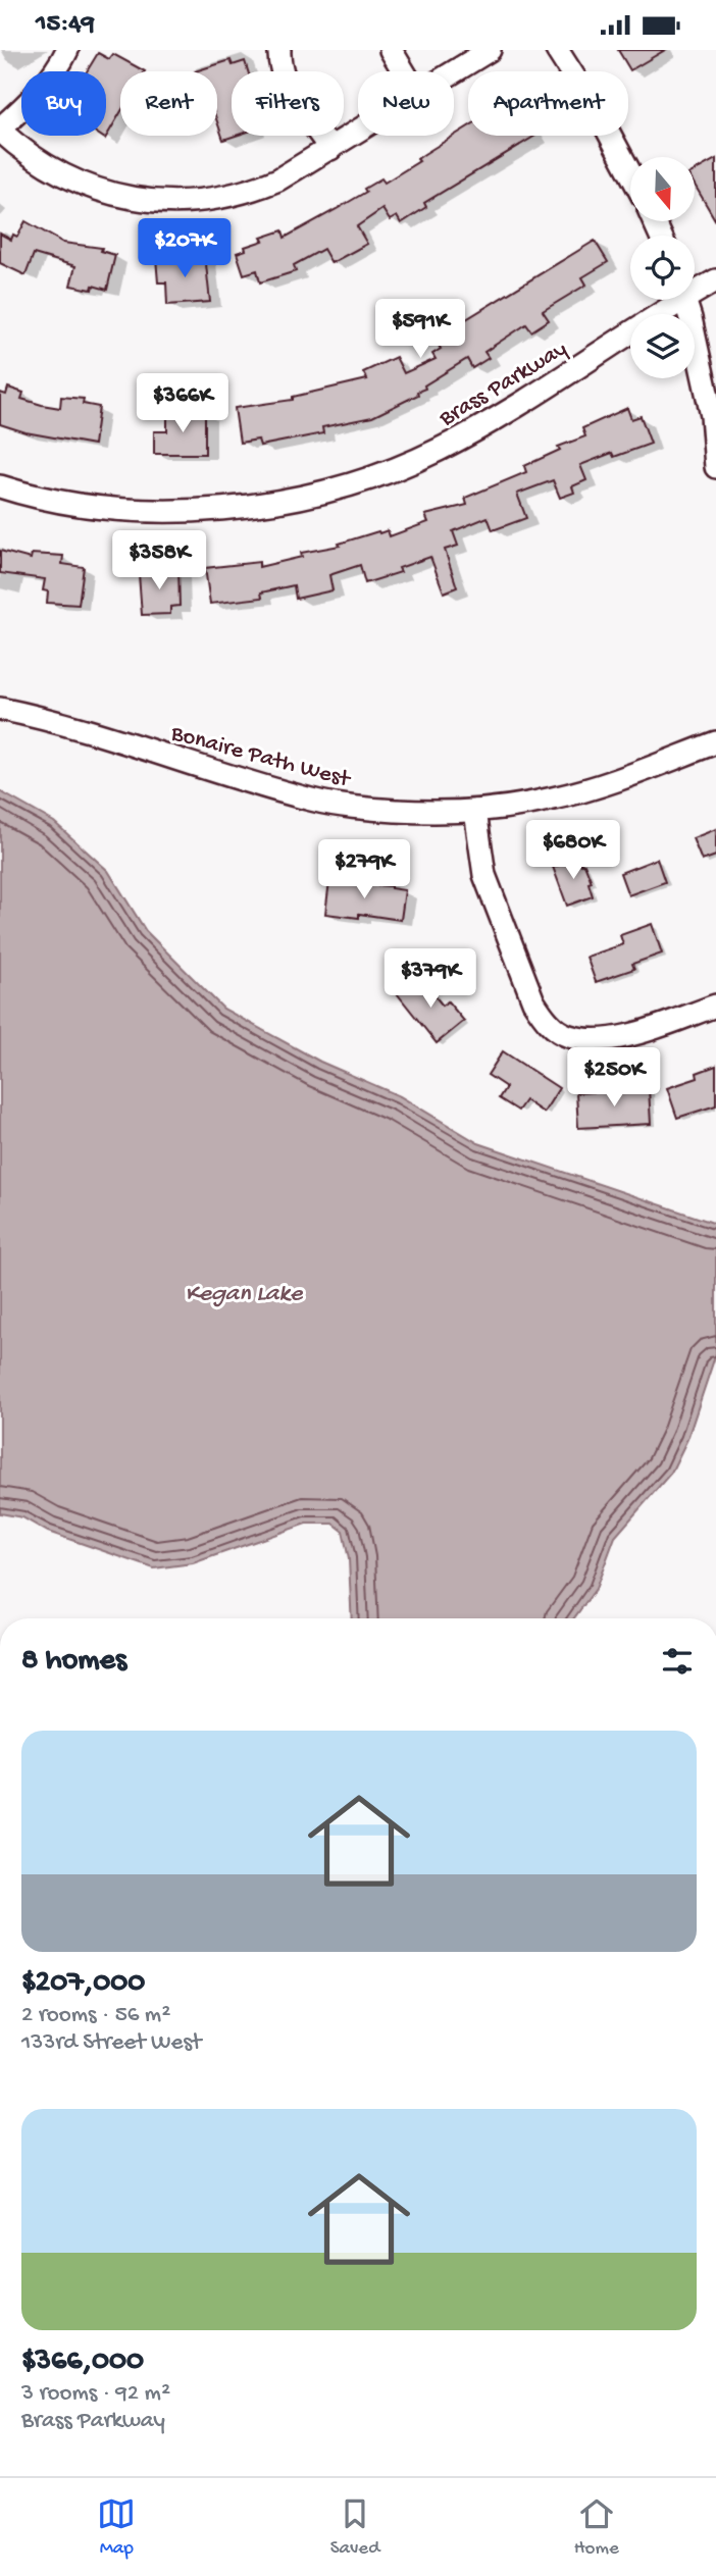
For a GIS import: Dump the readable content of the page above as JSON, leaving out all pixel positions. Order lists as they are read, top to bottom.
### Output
{
  "streets": {
    "street": ["Brass Parkway", "Bonaire Path West"]
  },
  "water": ["Kegan Lake"],
  "north": "bottom",
  "page": {
    "status": "15:49",
    "chip": [
      "Buy",
      "Rent",
      "Filters",
      "New",
      "Apartment"
    ],
    "price": [
      "$207K",
      "$591K",
      "$366K",
      "$358K",
      "$680K",
      "$279K",
      "$379K",
      "$250K"
    ],
    "heading": "8 homes",
    "list": [
      {
        "name": "$207,000",
        "note": "2 rooms · 56 m² · 133rd Street West"
      },
      {
        "name": "$366,000",
        "note": "3 rooms · 92 m² · Brass Parkway"
      }
    ],
    "tabs": ["Map", "Saved", "Home"]
  }
}
